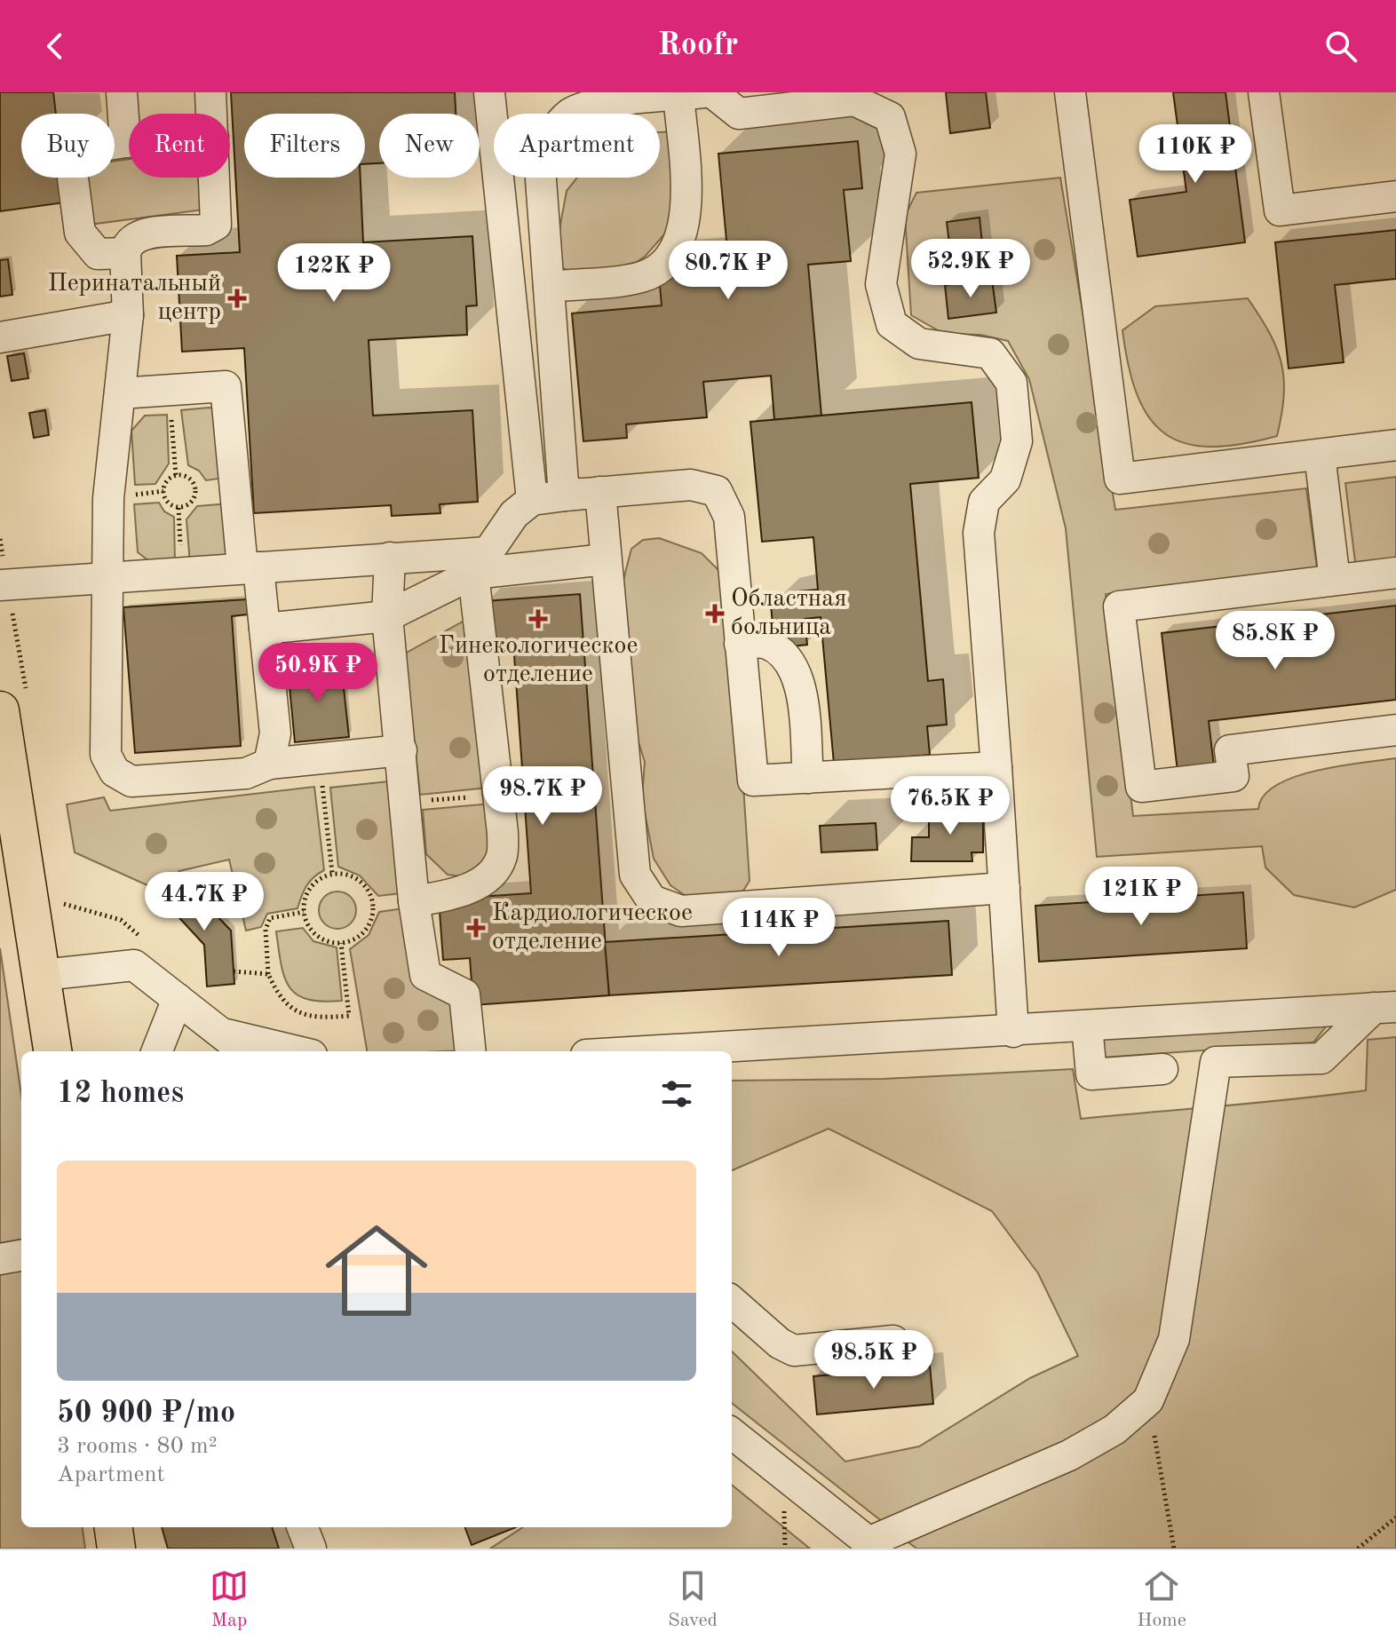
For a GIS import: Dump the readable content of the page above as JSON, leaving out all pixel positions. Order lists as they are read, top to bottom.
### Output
{
  "places": {
    "health": [
      "Перинатальный центр",
      "Областная больница",
      "Гинекологическое отделение",
      "Кардиологическое отделение"
    ]
  },
  "page": {
    "header": "Roofr",
    "chip": [
      "Buy",
      "Rent",
      "Filters",
      "New",
      "Apartment"
    ],
    "price": [
      "110K ₽",
      "52.9K ₽",
      "80.7K ₽",
      "122K ₽",
      "85.8K ₽",
      "50.9K ₽",
      "98.7K ₽",
      "76.5K ₽",
      "121K ₽",
      "44.7K ₽",
      "114K ₽",
      "98.5K ₽"
    ],
    "heading": "12 homes",
    "list": [
      {
        "name": "50 900 ₽/mo",
        "note": "3 rooms · 80 m² · Apartment"
      }
    ],
    "tabs": ["Map", "Saved", "Home"]
  }
}
